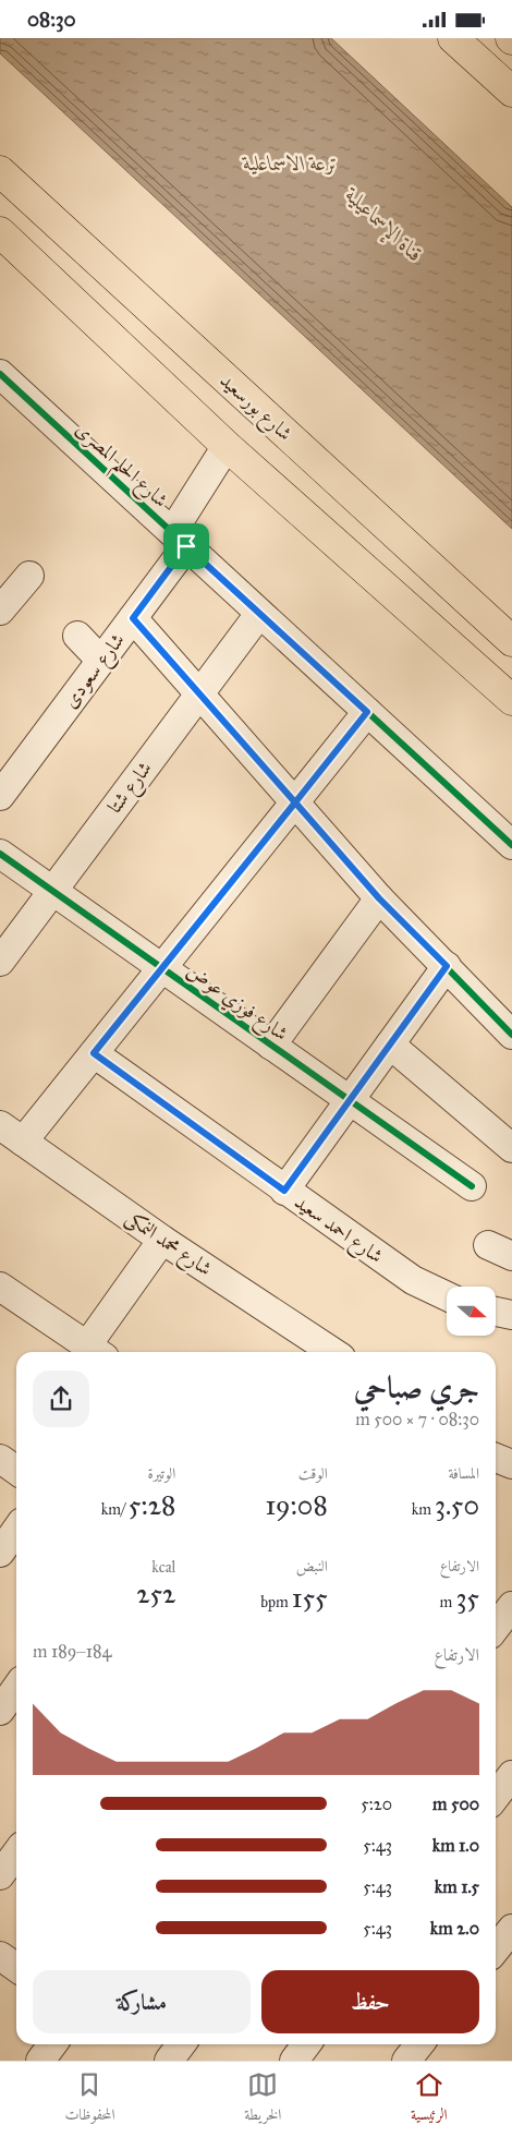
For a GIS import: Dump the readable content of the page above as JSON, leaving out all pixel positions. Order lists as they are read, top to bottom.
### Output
{
  "streets": {
    "main road": ["شارع بورسعيد"],
    "street": [
      "شارع الحلم المصرى",
      "شارع سعودى",
      "شارع شتا",
      "شارع فوزي عوض",
      "شارع احمد سعيد",
      "شارع محمد النمكى"
    ]
  },
  "crossings": [
    ["شارع الحلم المصرى", "شارع سعودى"],
    ["شارع الحلم المصرى", "شارع شتا"],
    ["شارع شتا", "شارع فوزي عوض"]
  ],
  "water": ["ترعة الاسماعلية", "قناة الإسماعيلية"],
  "north": "right",
  "page": {
    "status": "08:30",
    "heading": ["جري صباحي", "08:30 · 7 × 500 m"],
    "stats": [
      ["المسافة", "3.50 km"],
      ["الوقت", "19:08"],
      ["الوتيرة", "5:28 /km"],
      ["الارتفاع", "35 m"],
      ["النبض", "155 bpm"],
      ["kcal", "252"]
    ],
    "chart": ["الارتفاع", "184–189 m"],
    "list": [
      {
        "name": "500 m",
        "note": "5:20"
      },
      {
        "name": "1.0 km",
        "note": "5:43"
      },
      {
        "name": "1.5 km",
        "note": "5:43"
      },
      {
        "name": "2.0 km",
        "note": "5:43"
      }
    ],
    "buttons": ["حفظ", "مشاركة"],
    "tabs": ["الرئيسية", "الخريطة", "المحفوظات"]
  }
}
